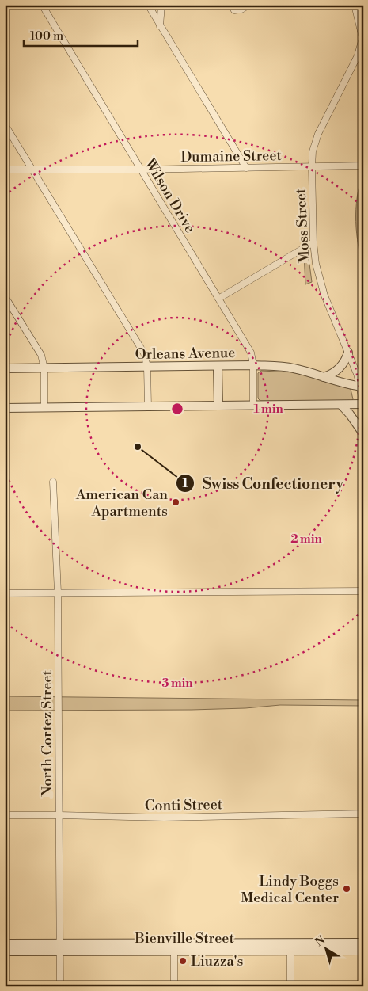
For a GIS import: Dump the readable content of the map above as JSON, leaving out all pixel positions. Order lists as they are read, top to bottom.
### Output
{
  "streets": {
    "street": [
      "Dumaine Street",
      "Wilson Drive",
      "Moss Street",
      "Orleans Avenue",
      "North Cortez Street",
      "Conti Street",
      "Bienville Street"
    ]
  },
  "crossings": [
    ["Dumaine Street", "Wilson Drive"],
    ["Dumaine Street", "Moss Street"],
    ["Wilson Drive", "Orleans Avenue"],
    ["Moss Street", "Orleans Avenue"],
    ["North Cortez Street", "Conti Street"],
    ["North Cortez Street", "Bienville Street"]
  ],
  "places": [
    "Swiss Confectionery",
    "American Can Apartments",
    "Lindy Boggs Medical Center",
    "Liuzza's"
  ],
  "scale_bar": "100 m",
  "north": "top left",
  "rings": ["1 min", "2 min", "3 min"]
}
